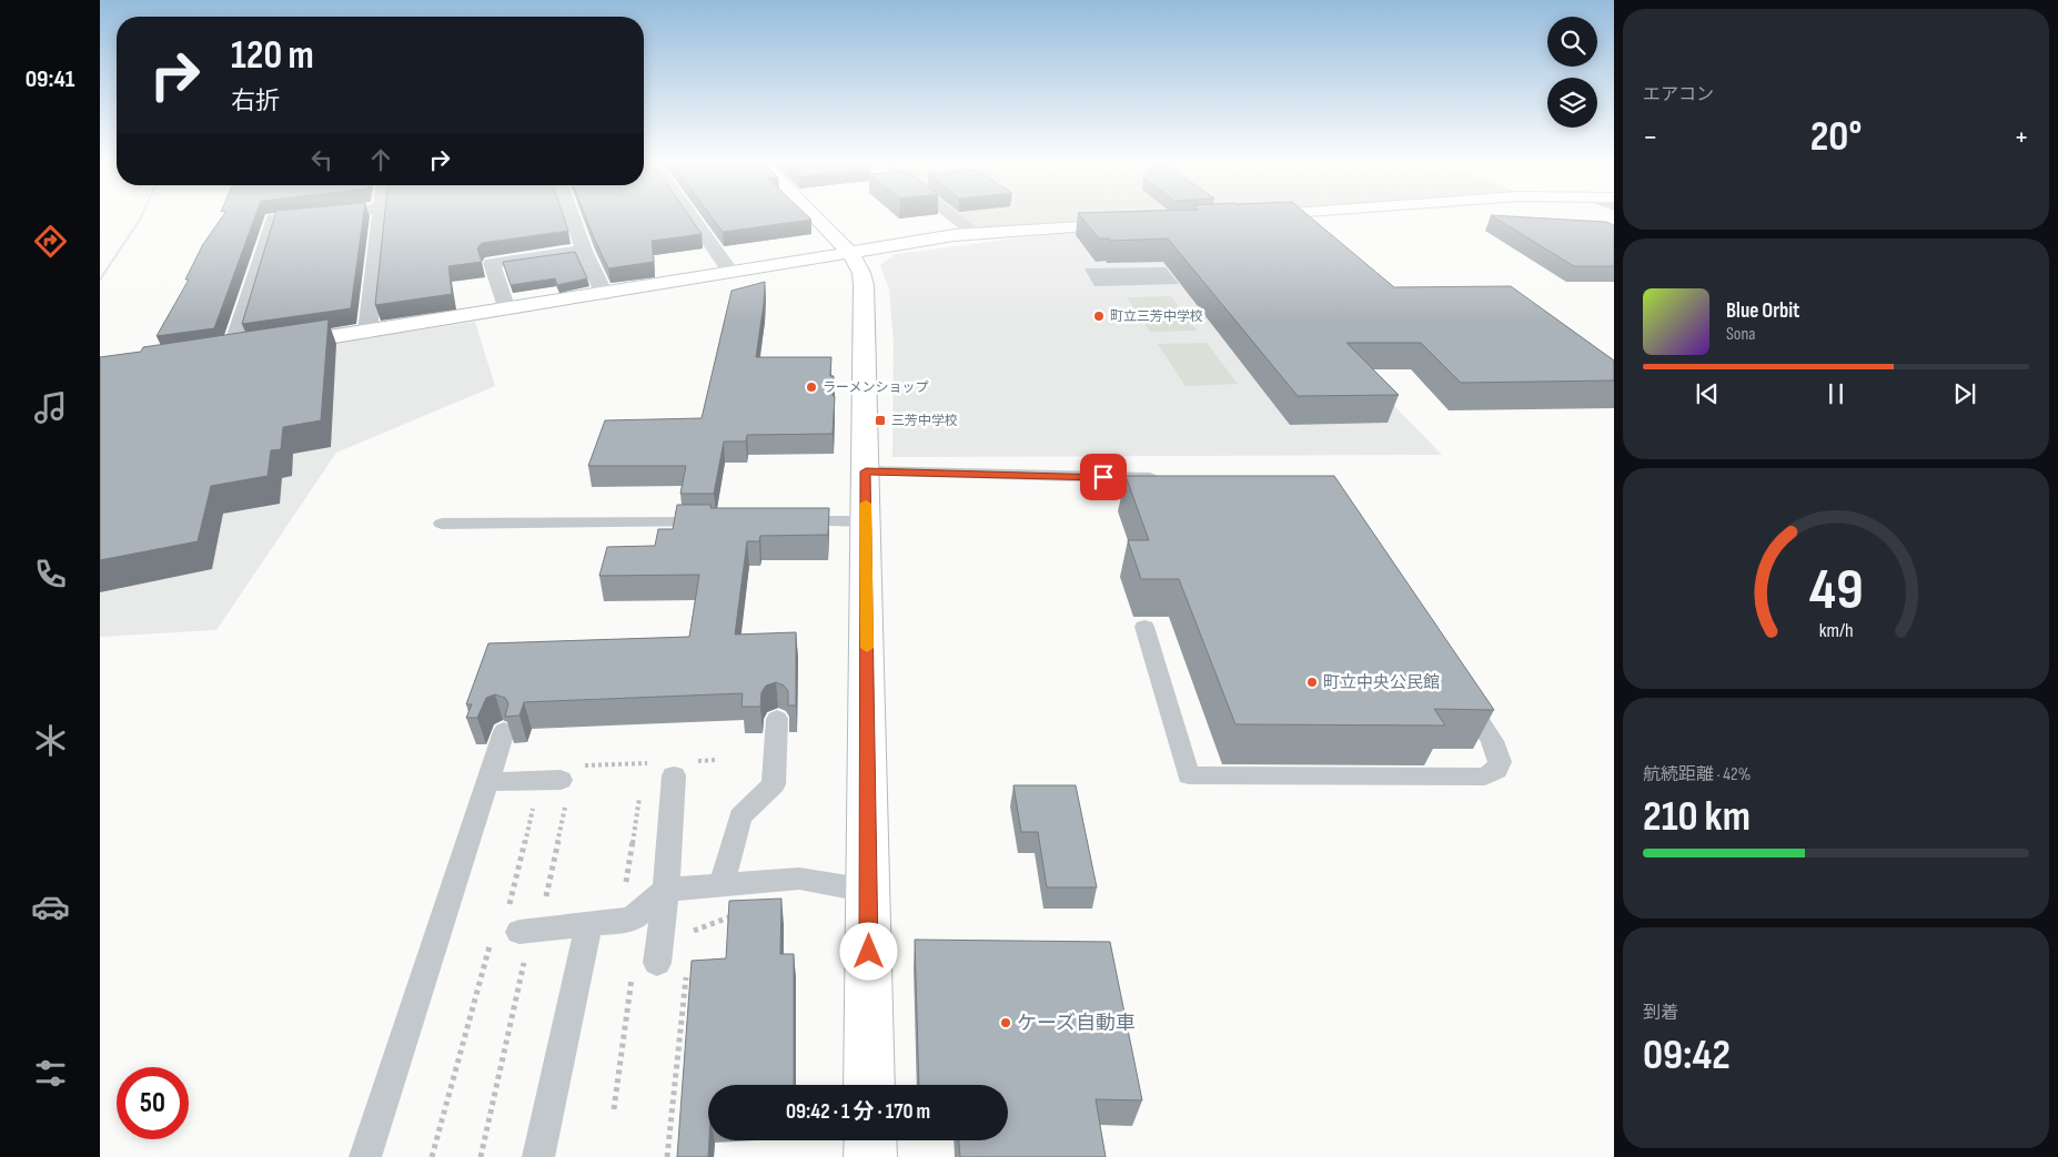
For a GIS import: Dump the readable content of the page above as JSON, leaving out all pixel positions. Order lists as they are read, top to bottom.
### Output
{
  "places": {
    "other": [
      "町立三芳中学校",
      "ラーメンショップ",
      "町立中央公民館",
      "ケーズ自動車"
    ],
    "transit": ["三芳中学校"]
  },
  "page": {
    "tabs": "09:41",
    "tile": [
      "エアコン",
      ["航続距離 · 42%", "210 km"],
      ["到着", "09:42"]
    ],
    "turn": ["120 m", "右折"],
    "heat": ["−", "20°", "+"],
    "song": ["Blue Orbit", "Sona"],
    "limit": "50",
    "trip": "09:42 · 1 分 · 170 m",
    "gauge": ["49", "km/h"]
  }
}
